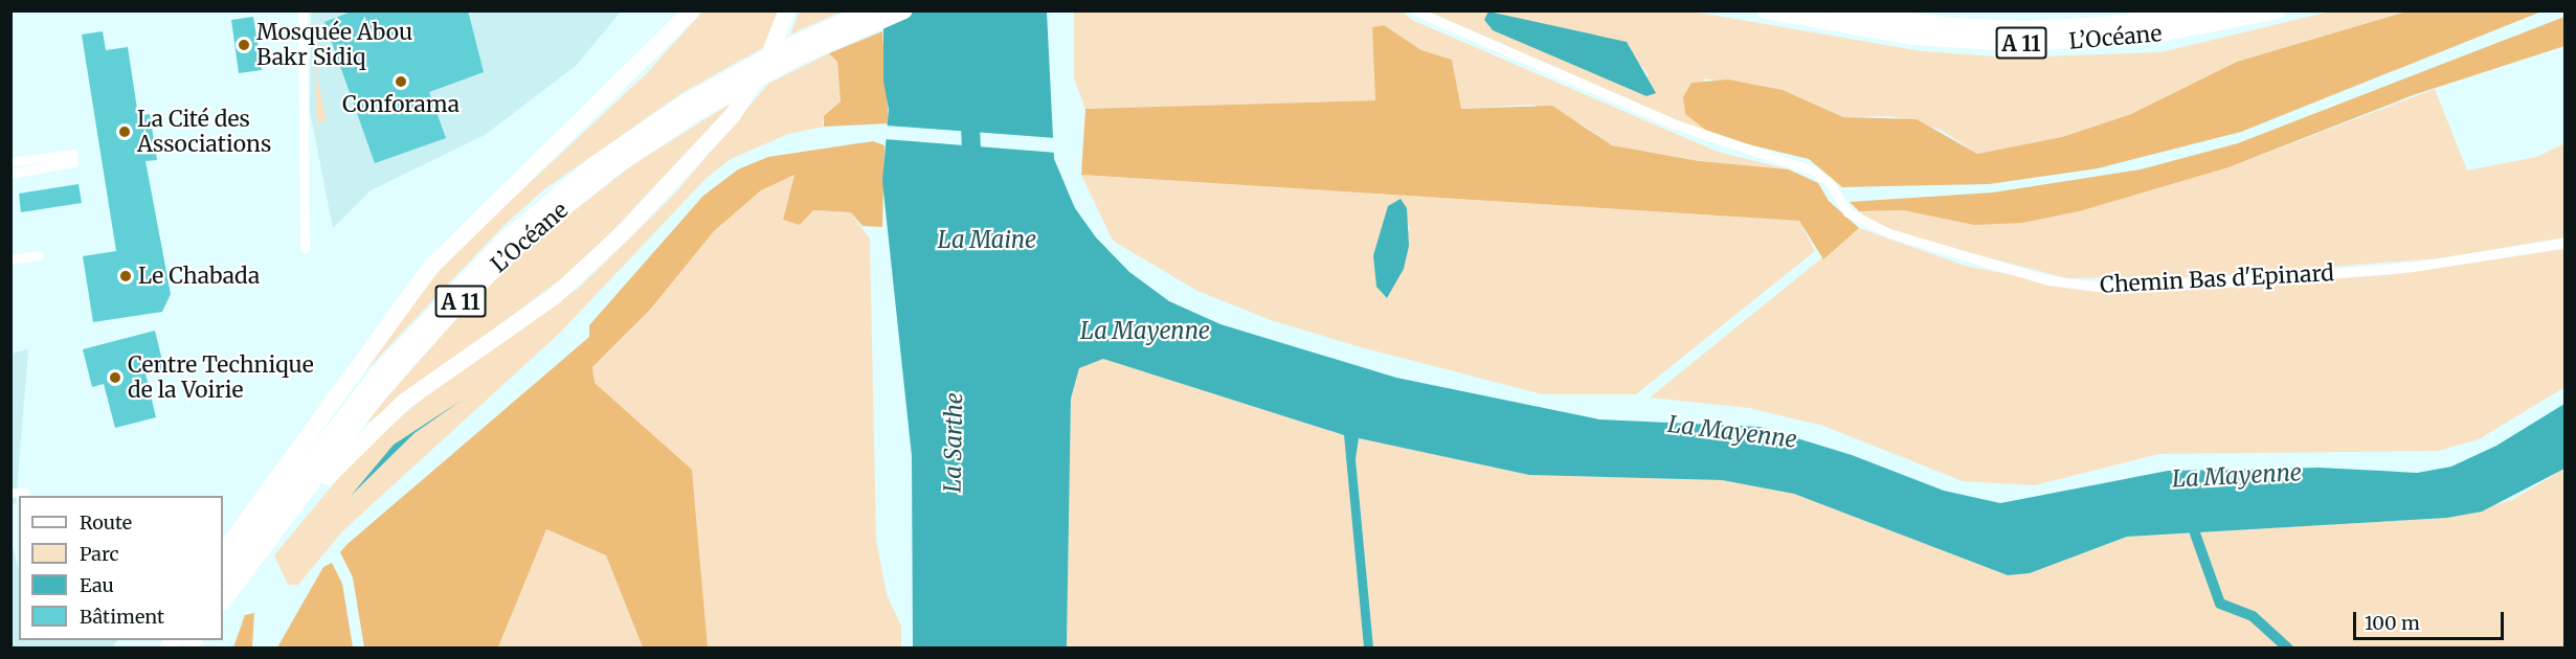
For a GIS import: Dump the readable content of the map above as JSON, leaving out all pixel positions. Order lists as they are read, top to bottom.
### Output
{
  "streets": {
    "highway": ["L’Océane", "A 11"],
    "street": ["Chemin Bas d'Epinard"]
  },
  "water": ["La Maine", "La Mayenne", "La Sarthe"],
  "places": [
    "Mosquée Abou Bakr Sidiq",
    "Conforama",
    "La Cité des Associations",
    "Le Chabada",
    "Centre Technique de la Voirie"
  ],
  "legend": [
    "Route",
    "Parc",
    "Eau",
    "Bâtiment"
  ],
  "scale_bar": "100 m"
}
